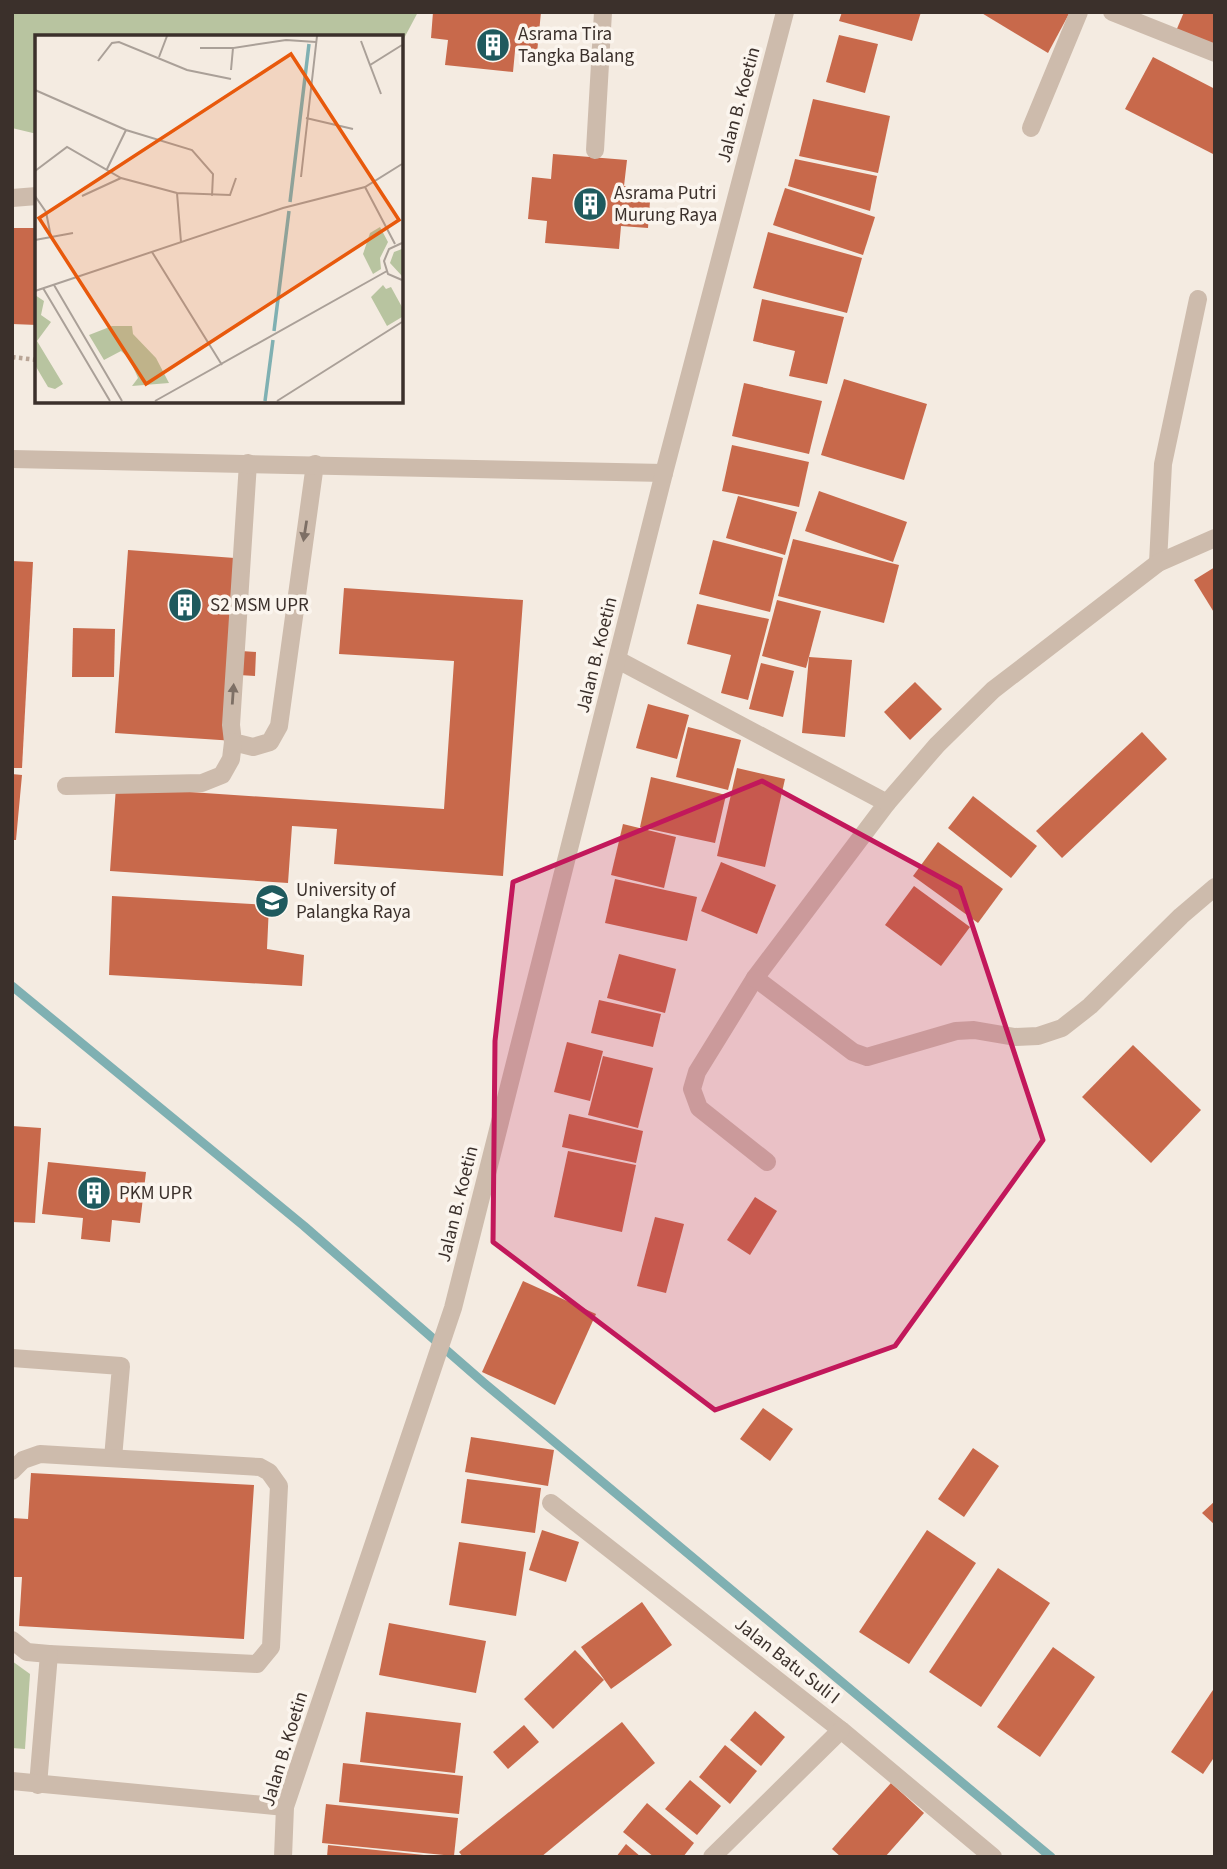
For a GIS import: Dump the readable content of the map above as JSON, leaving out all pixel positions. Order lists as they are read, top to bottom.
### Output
{
  "streets": {
    "street": ["Jalan B. Koetin", "Jalan Batu Suli I"]
  },
  "places": {
    "building": [
      "Asrama Tira Tangka Balang",
      "Asrama Putri Murung Raya",
      "S2 MSM UPR",
      "PKM UPR"
    ],
    "school or university": ["University of Palangka Raya"]
  }
}
